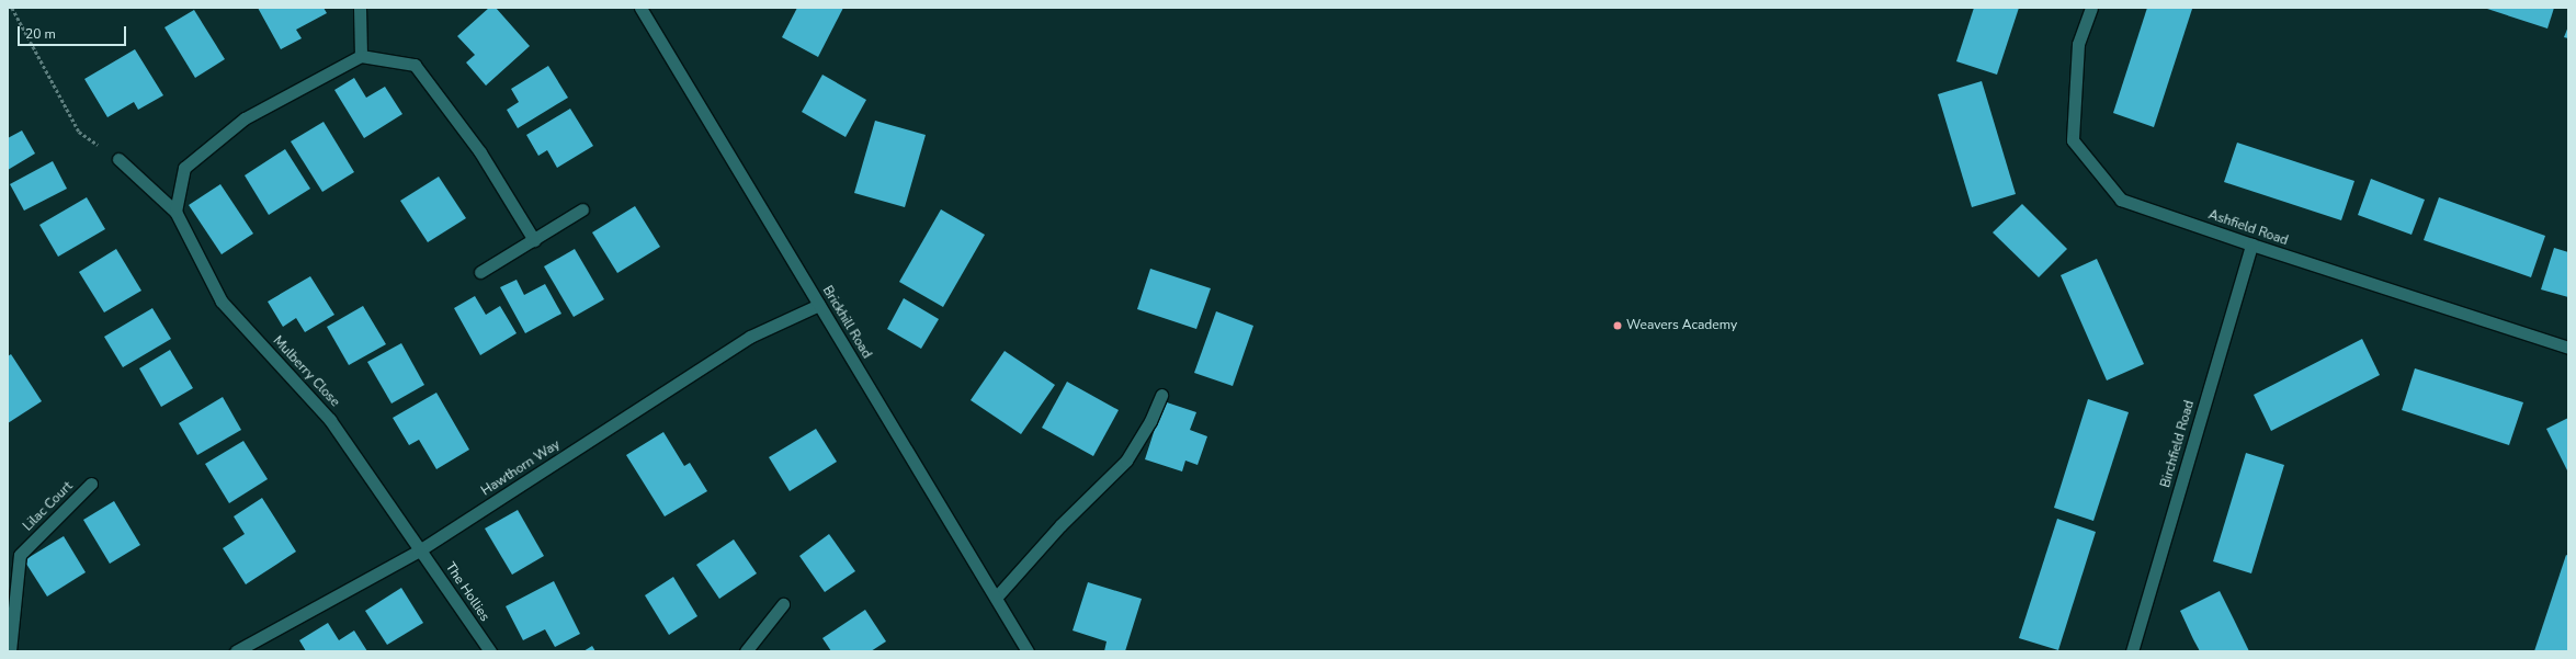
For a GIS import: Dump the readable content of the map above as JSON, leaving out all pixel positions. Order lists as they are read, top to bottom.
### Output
{
  "streets": {
    "street": [
      "Ashfield Road",
      "Brickhill Road",
      "Mulberry Close",
      "Birchfield Road",
      "Hawthorn Way",
      "Lilac Court",
      "The Hollies"
    ]
  },
  "crossings": [
    ["Ashfield Road", "Birchfield Road"],
    ["Brickhill Road", "Hawthorn Way"],
    ["Mulberry Close", "Hawthorn Way"],
    ["Mulberry Close", "The Hollies"],
    ["Hawthorn Way", "The Hollies"]
  ],
  "places": ["Weavers Academy"],
  "scale_bar": "20 m"
}
